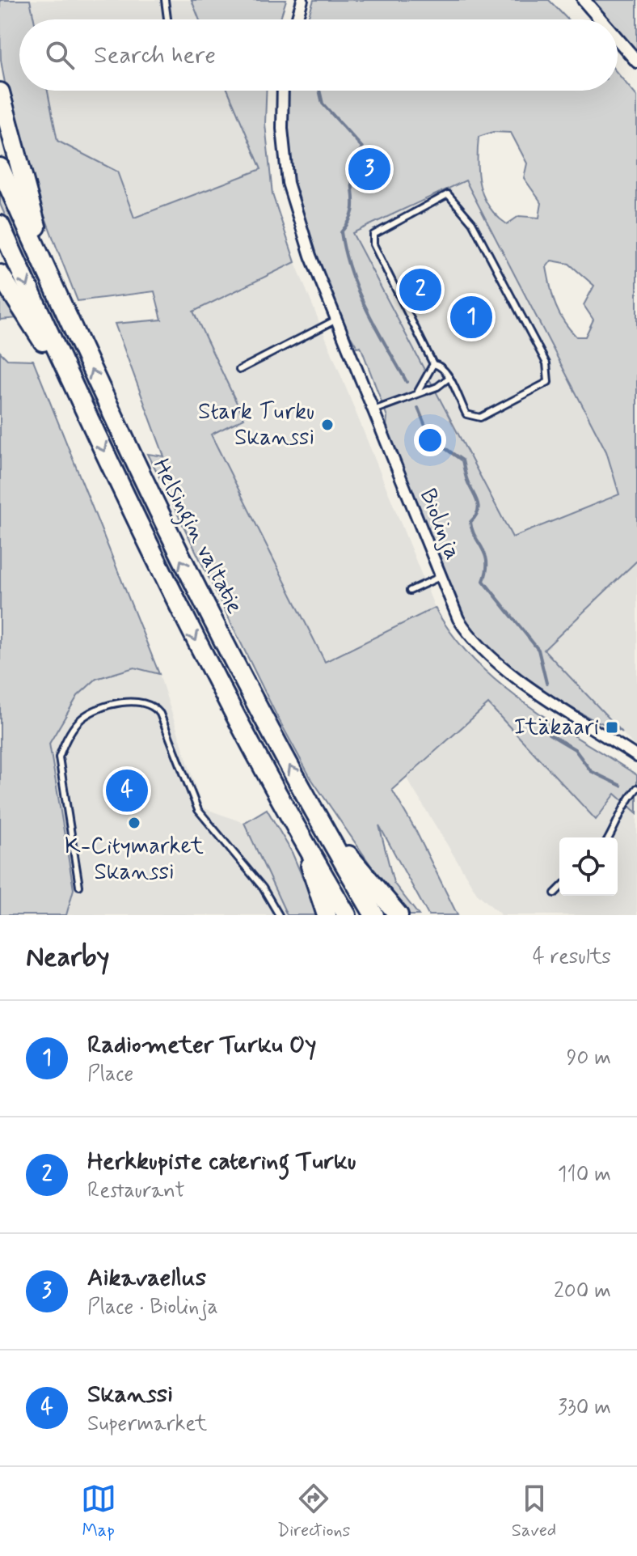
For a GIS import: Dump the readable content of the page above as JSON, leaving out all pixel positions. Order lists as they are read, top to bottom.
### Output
{
  "streets": {
    "highway": ["Helsingin valtatie"],
    "street": ["Biolinja"]
  },
  "places": {
    "other": ["Stark Turku Skanssi", "K-Citymarket Skanssi"],
    "transit": ["Itäkaari"]
  },
  "page": {
    "search": "Search here",
    "pins": [
      "3",
      "2",
      "1",
      "4"
    ],
    "heading": ["Nearby", "4 results"],
    "list": [
      {
        "mark": "1",
        "name": "Radiometer Turku Oy",
        "note": "Place",
        "value": "90 m"
      },
      {
        "mark": "2",
        "name": "Herkkupiste catering Turku",
        "note": "Restaurant",
        "value": "110 m"
      },
      {
        "mark": "3",
        "name": "Aikavaellus",
        "note": "Place · Biolinja",
        "value": "200 m"
      },
      {
        "mark": "4",
        "name": "Skanssi",
        "note": "Supermarket",
        "value": "330 m"
      }
    ],
    "nav": ["Map", "Directions", "Saved"]
  }
}
